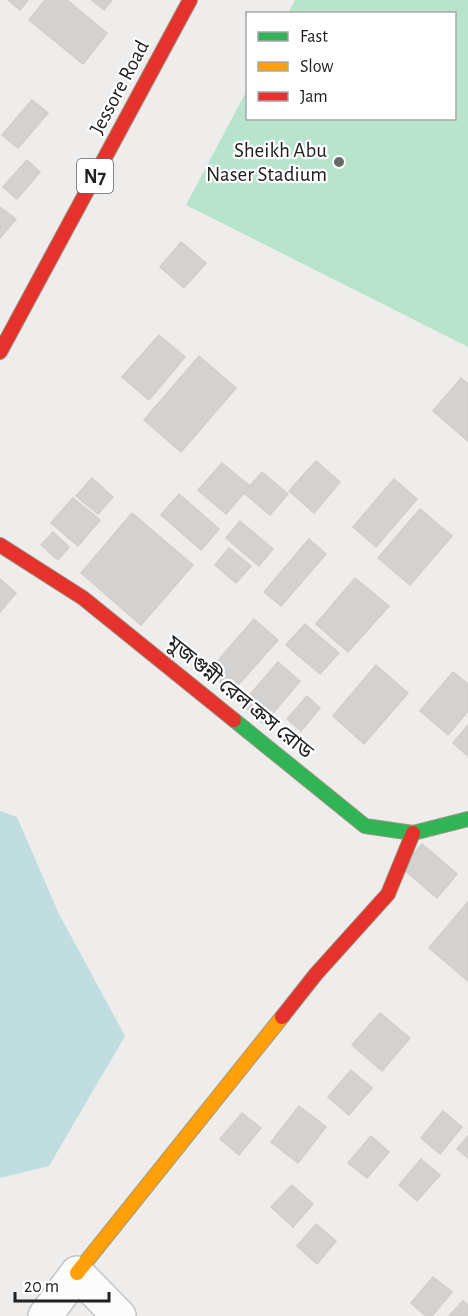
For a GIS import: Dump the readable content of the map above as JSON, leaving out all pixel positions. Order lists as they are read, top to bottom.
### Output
{
  "streets": {
    "main road": ["Jessore Road", "N7", "মুজগুন্নী রেল ক্রস রোড"]
  },
  "places": ["Sheikh Abu Naser Stadium"],
  "legend": ["Fast", "Slow", "Jam"],
  "scale_bar": "20 m"
}
